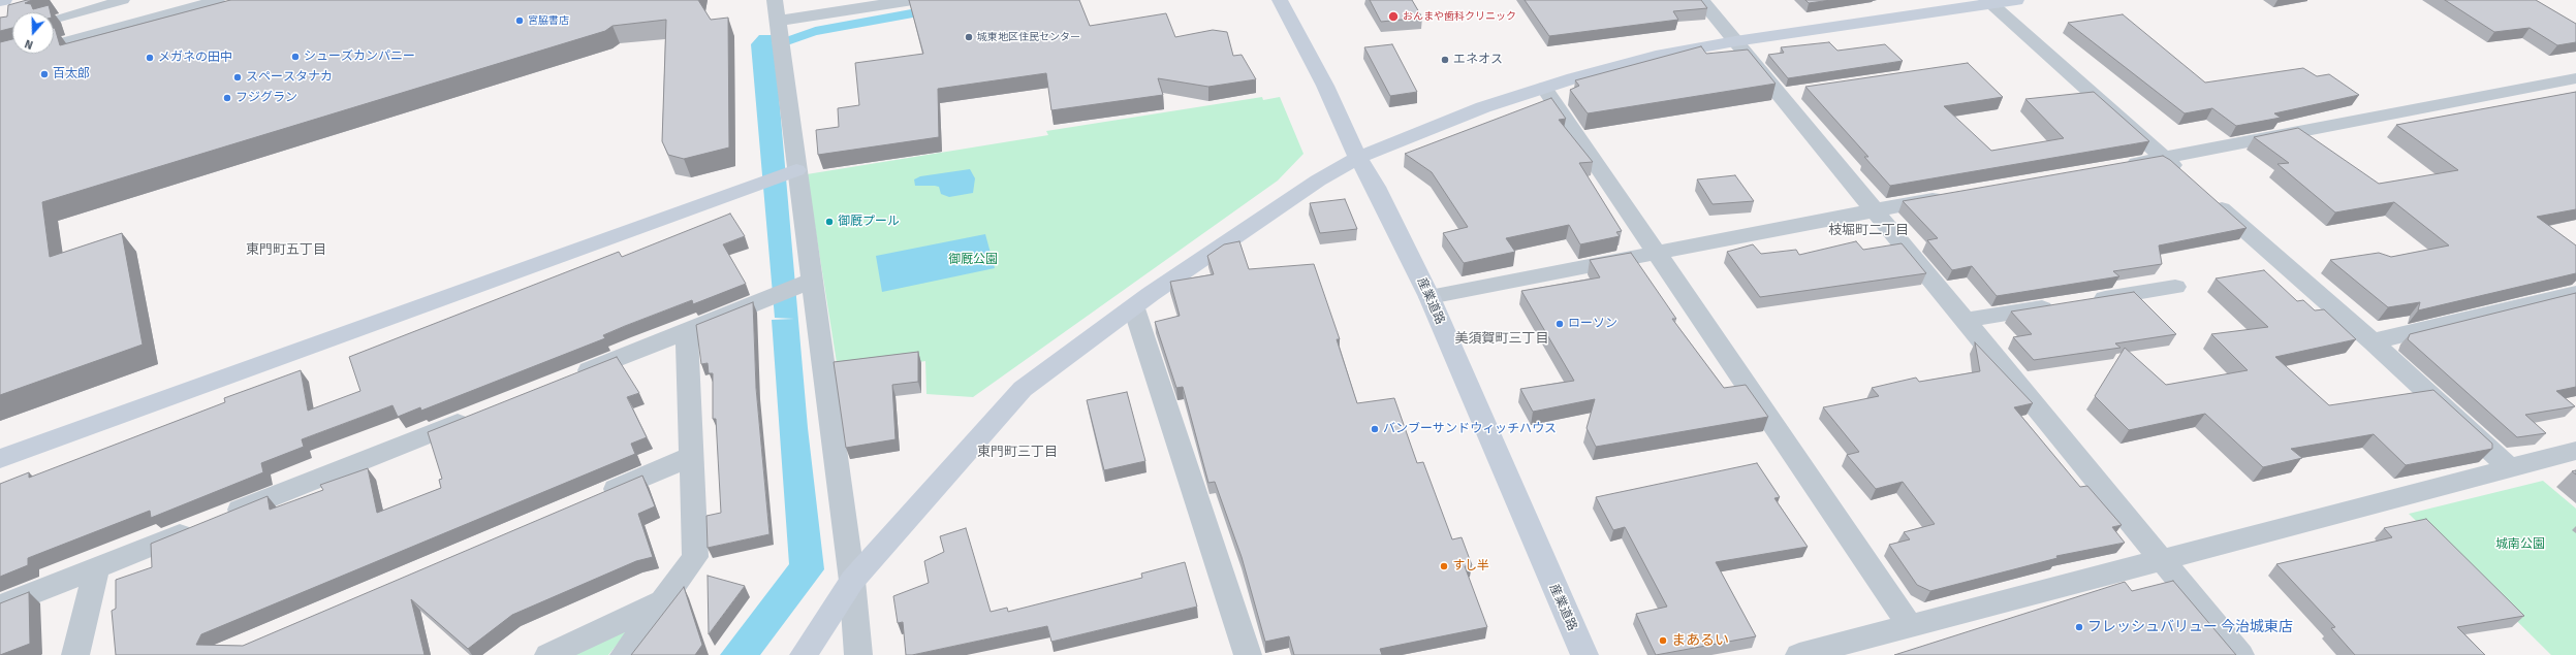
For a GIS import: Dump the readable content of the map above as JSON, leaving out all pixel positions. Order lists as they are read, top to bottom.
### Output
{
  "streets": {
    "street": ["産業道路"]
  },
  "districts": [
    "枝堀町二丁目",
    "東門町五丁目",
    "美須賀町三丁目",
    "東門町三丁目"
  ],
  "parks": ["御厩公園", "城南公園"],
  "places": [
    "おんまや歯科クリニック",
    "宮脇書店",
    "城東地区住民センター",
    "シューズカンパニー",
    "メガネの田中",
    "エネオス",
    "百太郎",
    "スペースタナカ",
    "フジグラン",
    "御厩プール",
    "ローソン",
    "バンブーサンドウィッチハウス",
    "すし半",
    "フレッシュバリュー 今治城東店",
    "まあるい"
  ],
  "north": "bottom"
}
